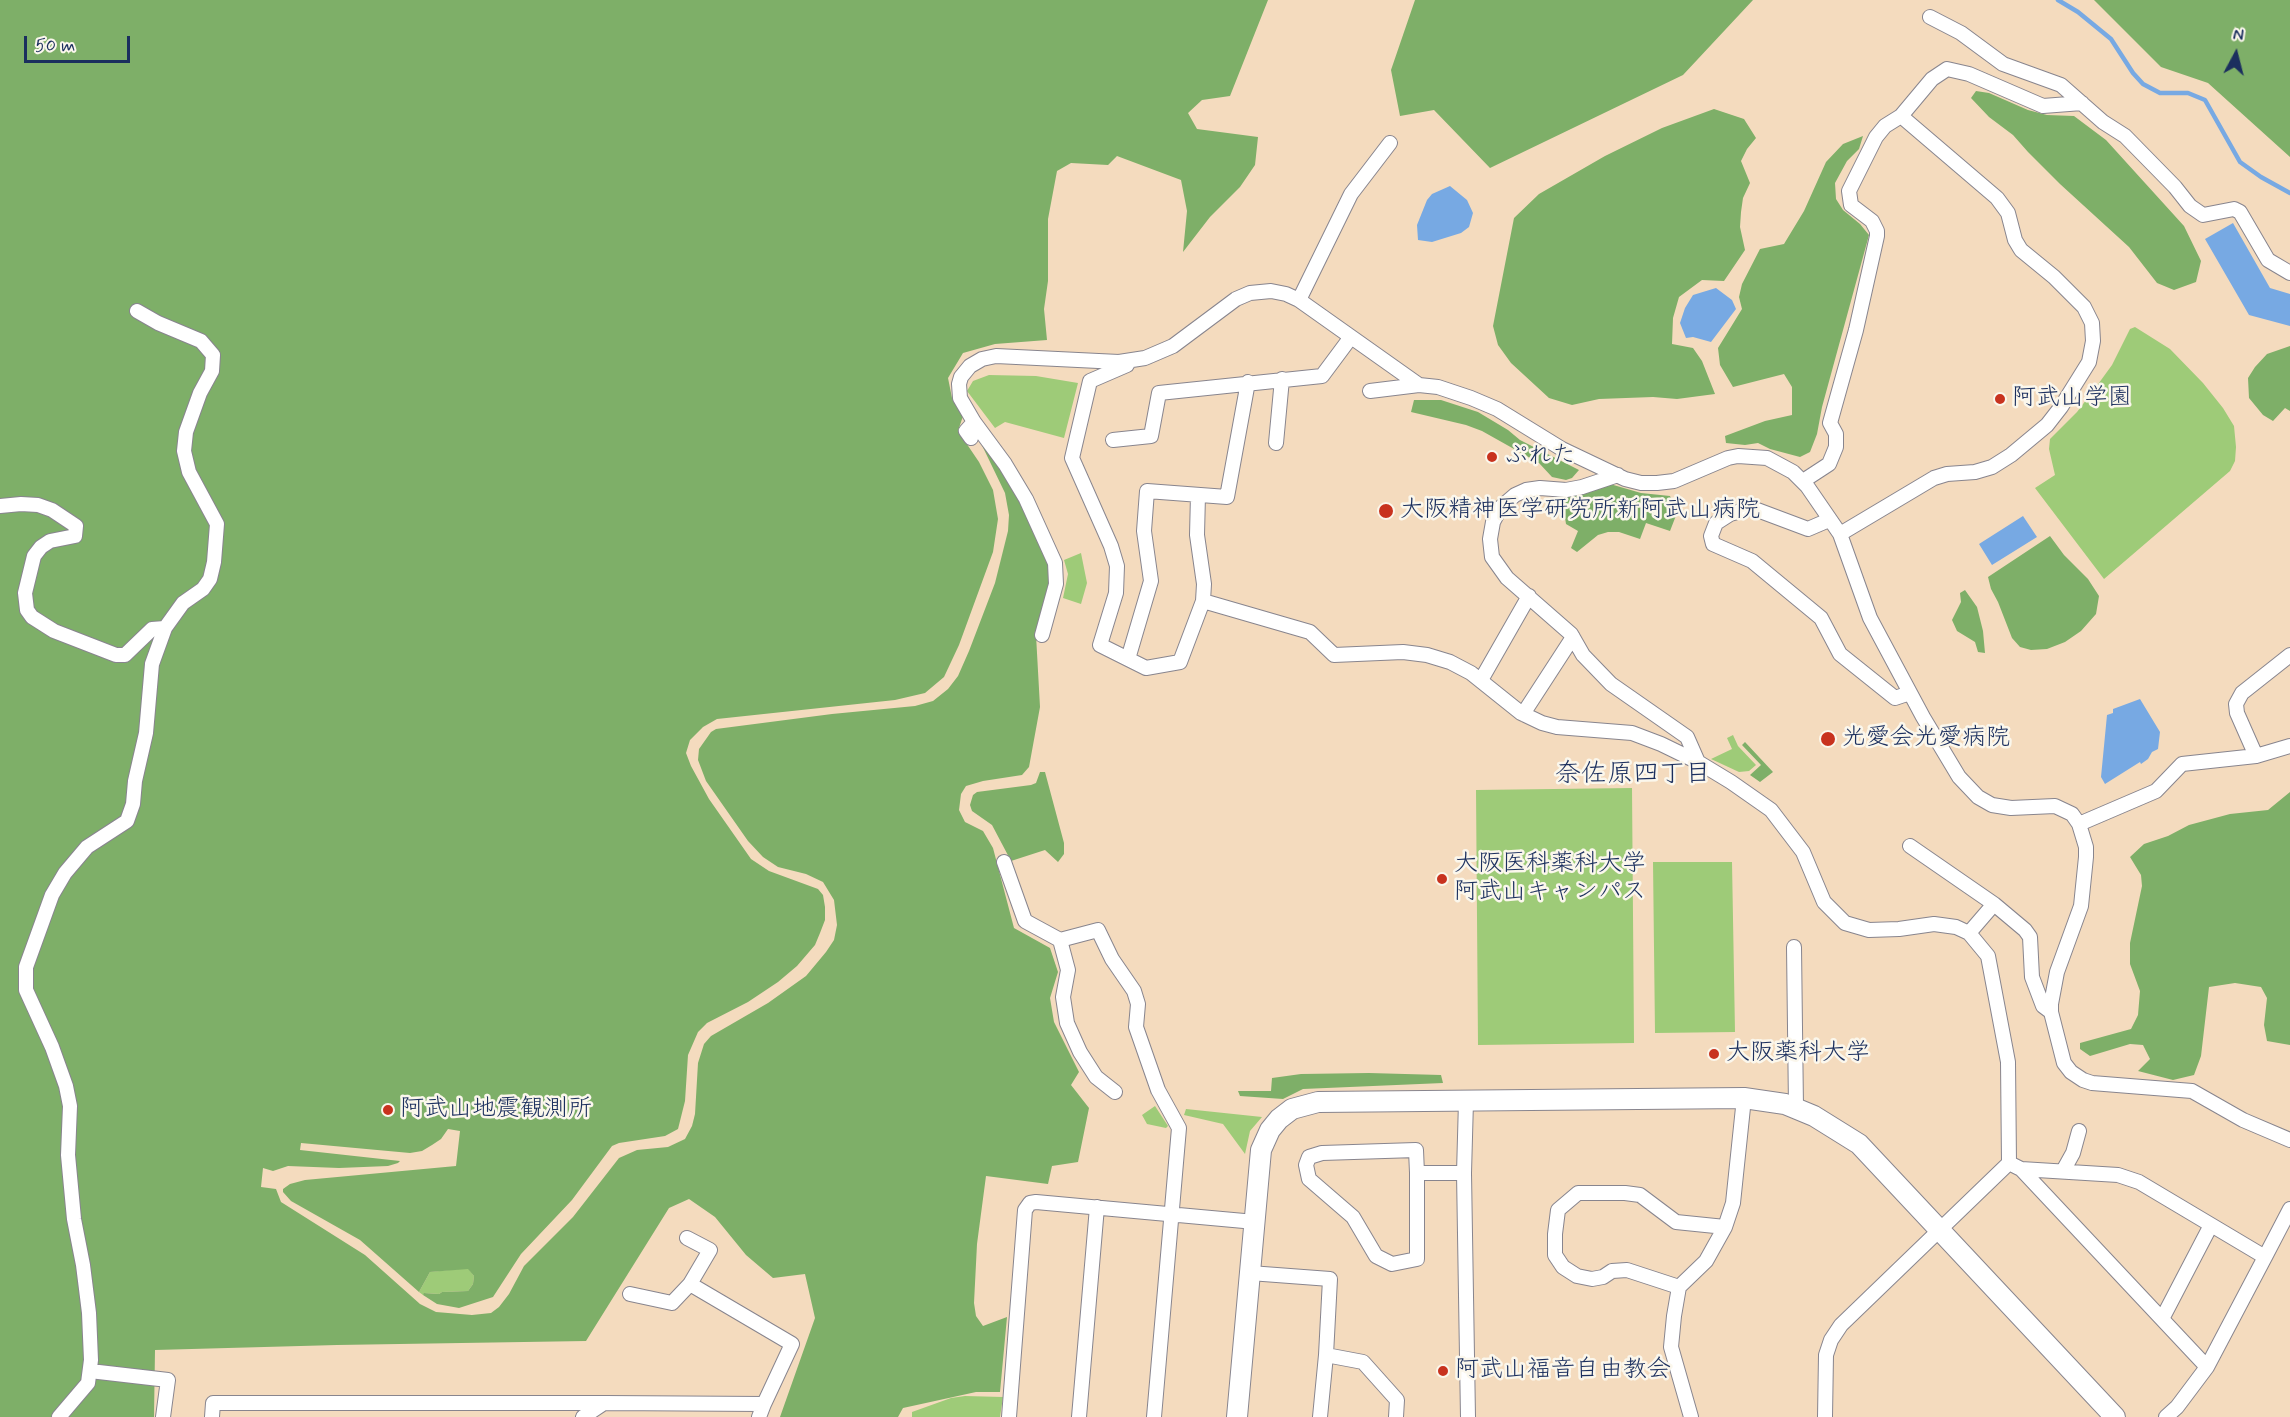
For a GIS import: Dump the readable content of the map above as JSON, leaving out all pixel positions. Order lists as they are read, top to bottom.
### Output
{
  "districts": ["奈佐原四丁目"],
  "places": [
    "阿武山学園",
    "ぷれた",
    "大阪精神医学研究所新阿武山病院",
    "光愛会光愛病院",
    "大阪医科薬科大学 阿武山キャンパス",
    "大阪薬科大学",
    "阿武山地震観測所",
    "阿武山福音自由教会"
  ],
  "scale_bar": "50 m",
  "north": "top"
}
